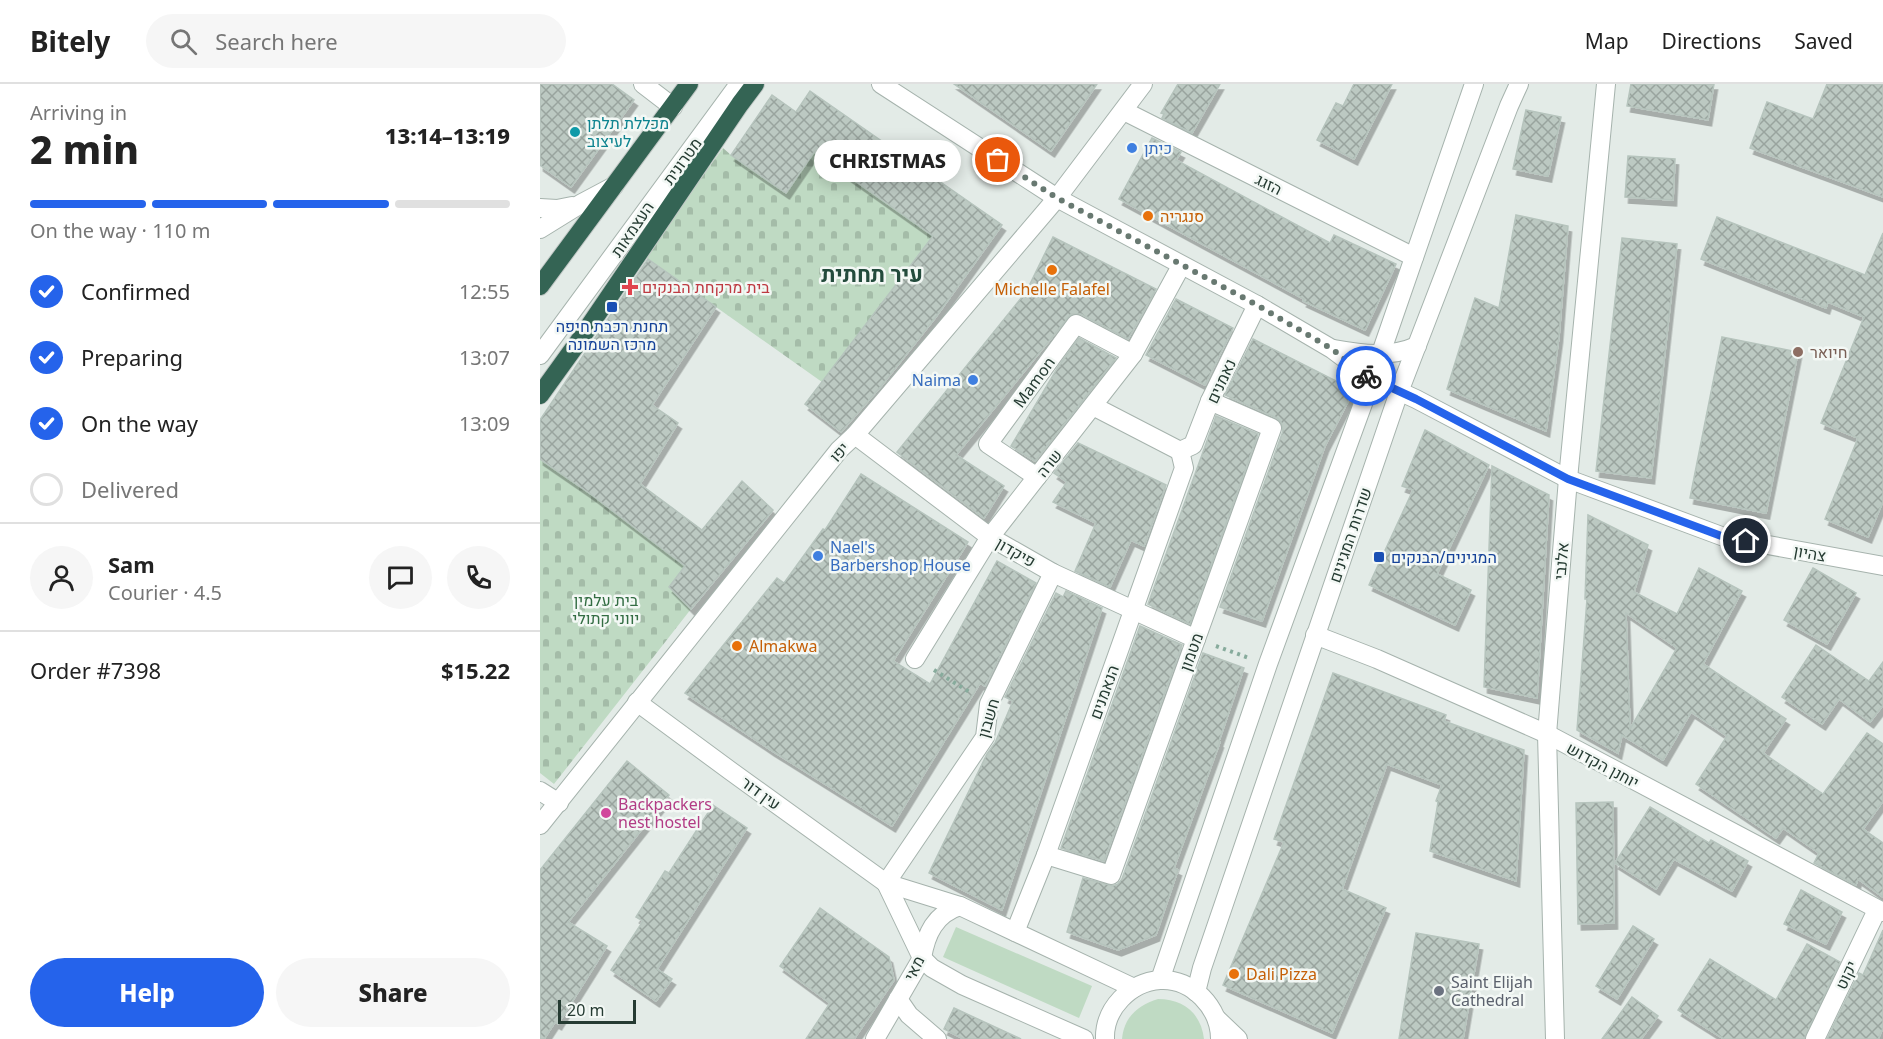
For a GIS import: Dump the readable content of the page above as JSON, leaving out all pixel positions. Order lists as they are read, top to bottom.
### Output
{
  "streets": {
    "highway": ["העצמאות"],
    "street": [
      "מטרונית",
      "הזגג",
      "נאמנים",
      "Mamon",
      "יפו",
      "שרה",
      "שדרות המגינים",
      "פיקדון",
      "צהיון",
      "אלנבי",
      "מטמון",
      "הנאמנים",
      "חשבון",
      "יוחנן הקדוש",
      "עין דור",
      "מאי",
      "יקוט"
    ]
  },
  "crossings": [
    ["הזגג", "יפו"],
    ["הזגג", "שדרות המגינים"],
    ["נאמנים", "צהיון"],
    ["נאמנים", "מטמון"],
    ["נאמנים", "הנאמנים"],
    ["Mamon", "שרה"],
    ["יפו", "פיקדון"],
    ["יפו", "צהיון"],
    ["יפו", "עין דור"],
    ["שרה", "פיקדון"],
    ["שרה", "צהיון"],
    ["שדרות המגינים", "צהיון"],
    ["שדרות המגינים", "יוחנן הקדוש"],
    ["פיקדון", "מטמון"],
    ["פיקדון", "הנאמנים"],
    ["פיקדון", "חשבון"],
    ["צהיון", "אלנבי"],
    ["אלנבי", "יוחנן הקדוש"],
    ["מטמון", "הנאמנים"],
    ["הנאמנים", "עין דור"],
    ["חשבון", "עין דור"],
    ["יוחנן הקדוש", "יקוט"],
    ["עין דור", "מאי"]
  ],
  "districts": ["עיר תחתית"],
  "parks": ["בית עלמין יווני קתולי"],
  "places": {
    "other": [
      "מכללת תלתן לעיצוב",
      "כיתן",
      "CHRISTMAS",
      "סנגריה",
      "Michelle Falafel",
      "חיואר",
      "Naima",
      "Nael's Barbershop House",
      "Almakwa",
      "Backpackers nest hostel",
      "Dali Pizza",
      "Saint Elijah Cathedral"
    ],
    "health": ["בית מרקחת הבנקים"],
    "transit": ["תחנת רכבת חיפה מרכז השמונה", "המגינים/הבנקים"]
  },
  "scale_bar": "20 m",
  "page": {
    "header": "Bitely",
    "search": "Search here",
    "nav": ["Map", "Directions", "Saved"],
    "heading": ["2 min", "Arriving in", "13:14–13:19"],
    "panel": [
      "Sam",
      "Courier · 4.5",
      "Order #7398",
      "$15.22"
    ],
    "bubble": "CHRISTMAS",
    "bar": "On the way · 110 m",
    "list": [
      ["Confirmed", "12:55"],
      ["Preparing", "13:07"],
      ["On the way", "13:09"],
      "Delivered"
    ],
    "buttons": ["Help", "Share"],
    "scale": "20 m"
  }
}
